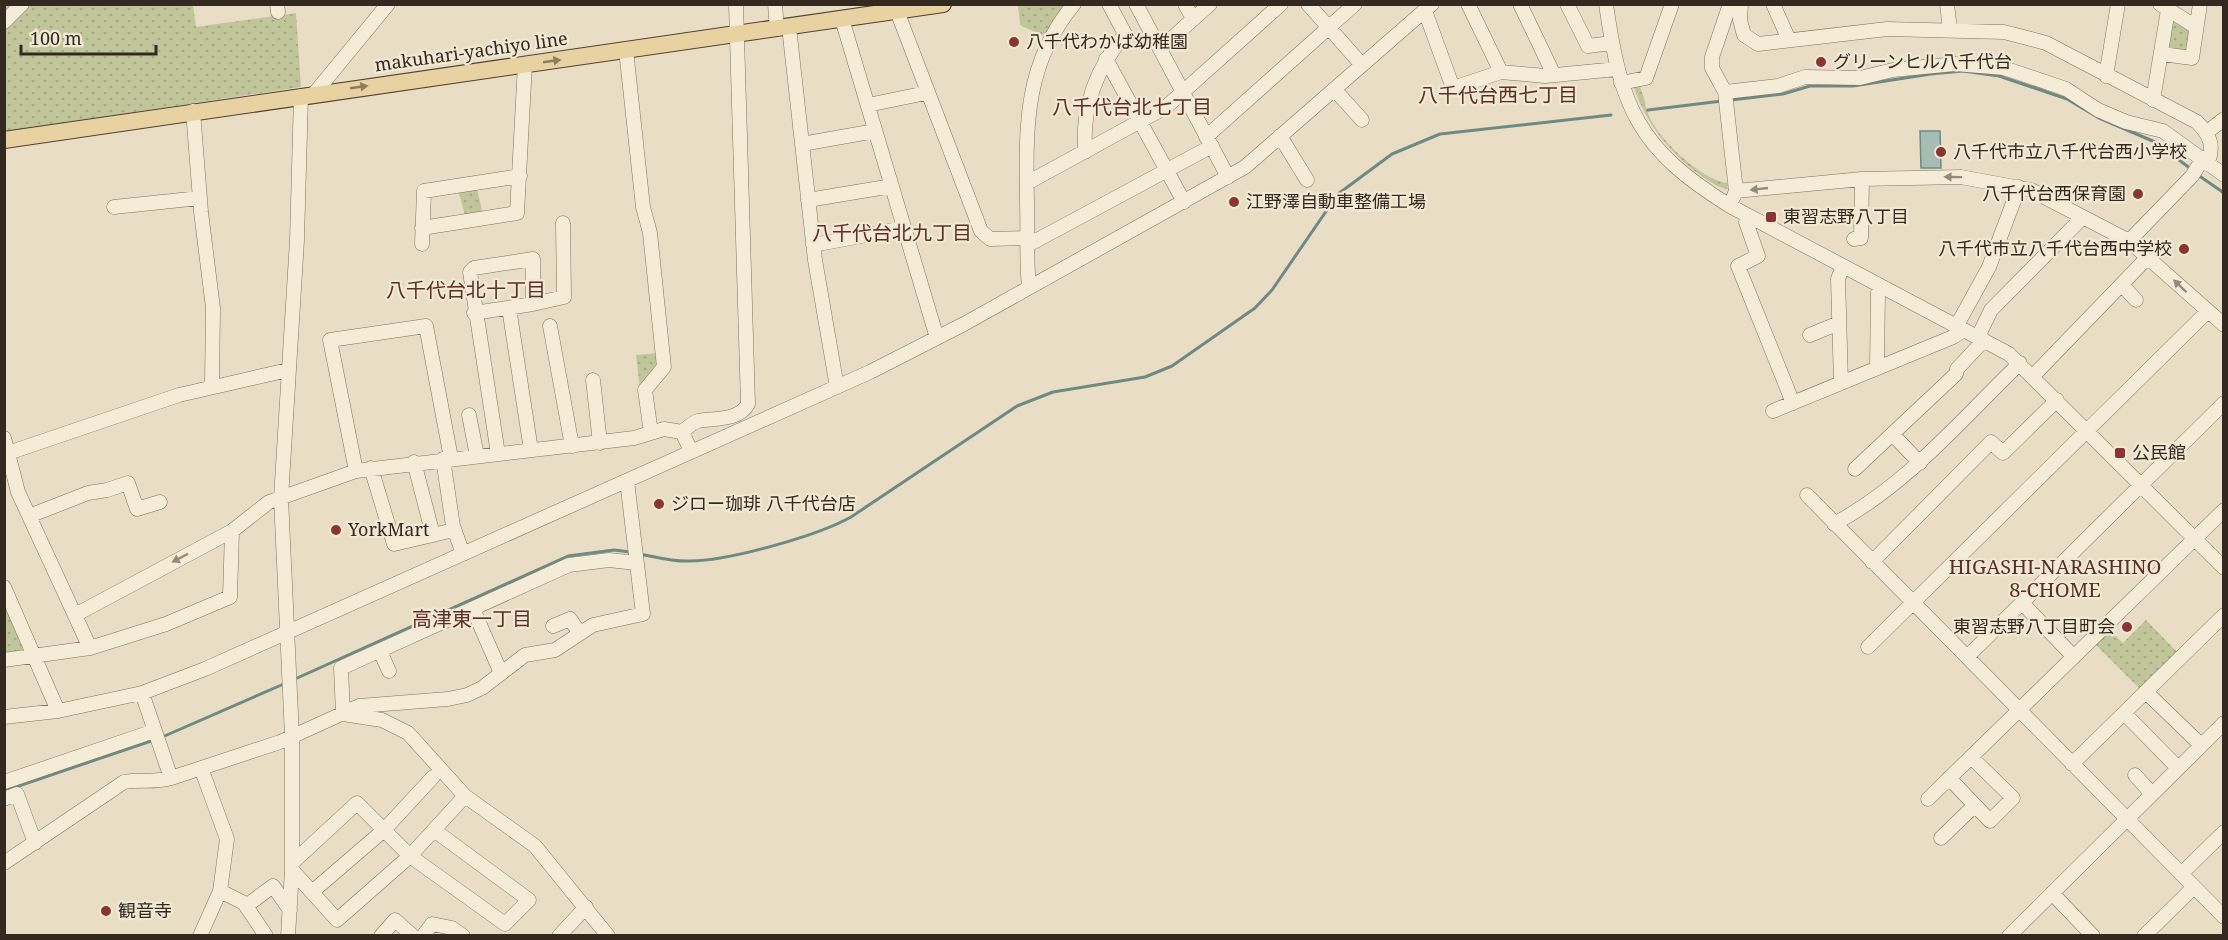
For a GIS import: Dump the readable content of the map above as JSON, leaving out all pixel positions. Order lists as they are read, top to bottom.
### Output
{
  "streets": {
    "main road": ["makuhari-yachiyo line"]
  },
  "districts": [
    "八千代台西七丁目",
    "八千代台北七丁目",
    "八千代台北九丁目",
    "八千代台北十丁目",
    "HIGASHI-NARASHINO 8-CHOME",
    "高津東一丁目"
  ],
  "places": {
    "other": [
      "八千代わかば幼稚園",
      "グリーンヒル八千代台",
      "八千代市立八千代台西小学校",
      "八千代台西保育園",
      "江野澤自動車整備工場",
      "八千代市立八千代台西中学校",
      "ジロー珈琲 八千代台店",
      "YorkMart",
      "東習志野八丁目町会",
      "観音寺"
    ],
    "transit": ["東習志野八丁目", "公民館"]
  },
  "scale_bar": "100 m"
}
